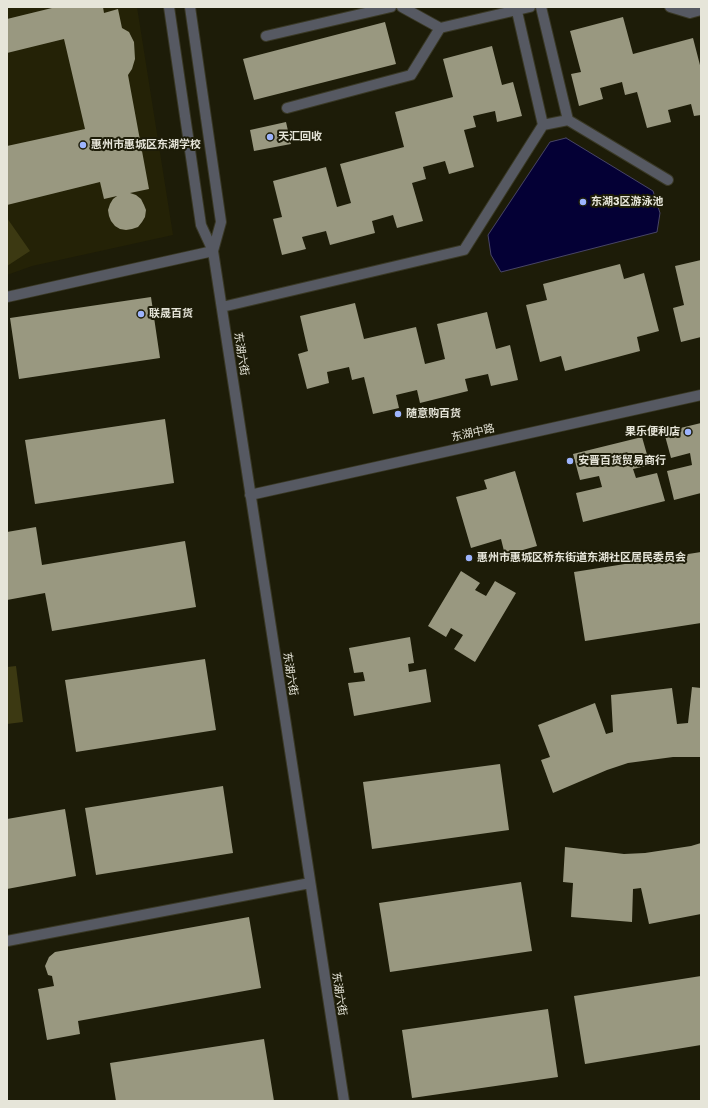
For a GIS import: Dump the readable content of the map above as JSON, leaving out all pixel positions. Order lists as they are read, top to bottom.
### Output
{
  "streets": {
    "street": ["东湖六街", "东湖中路"]
  },
  "crossings": [
    ["东湖六街", "东湖中路"]
  ],
  "places": [
    "天汇回收",
    "惠州市惠城区东湖学校",
    "东湖3区游泳池",
    "联晟百货",
    "随意购百货",
    "果乐便利店",
    "安晋百货贸易商行",
    "惠州市惠城区桥东街道东湖社区居民委员会"
  ]
}
